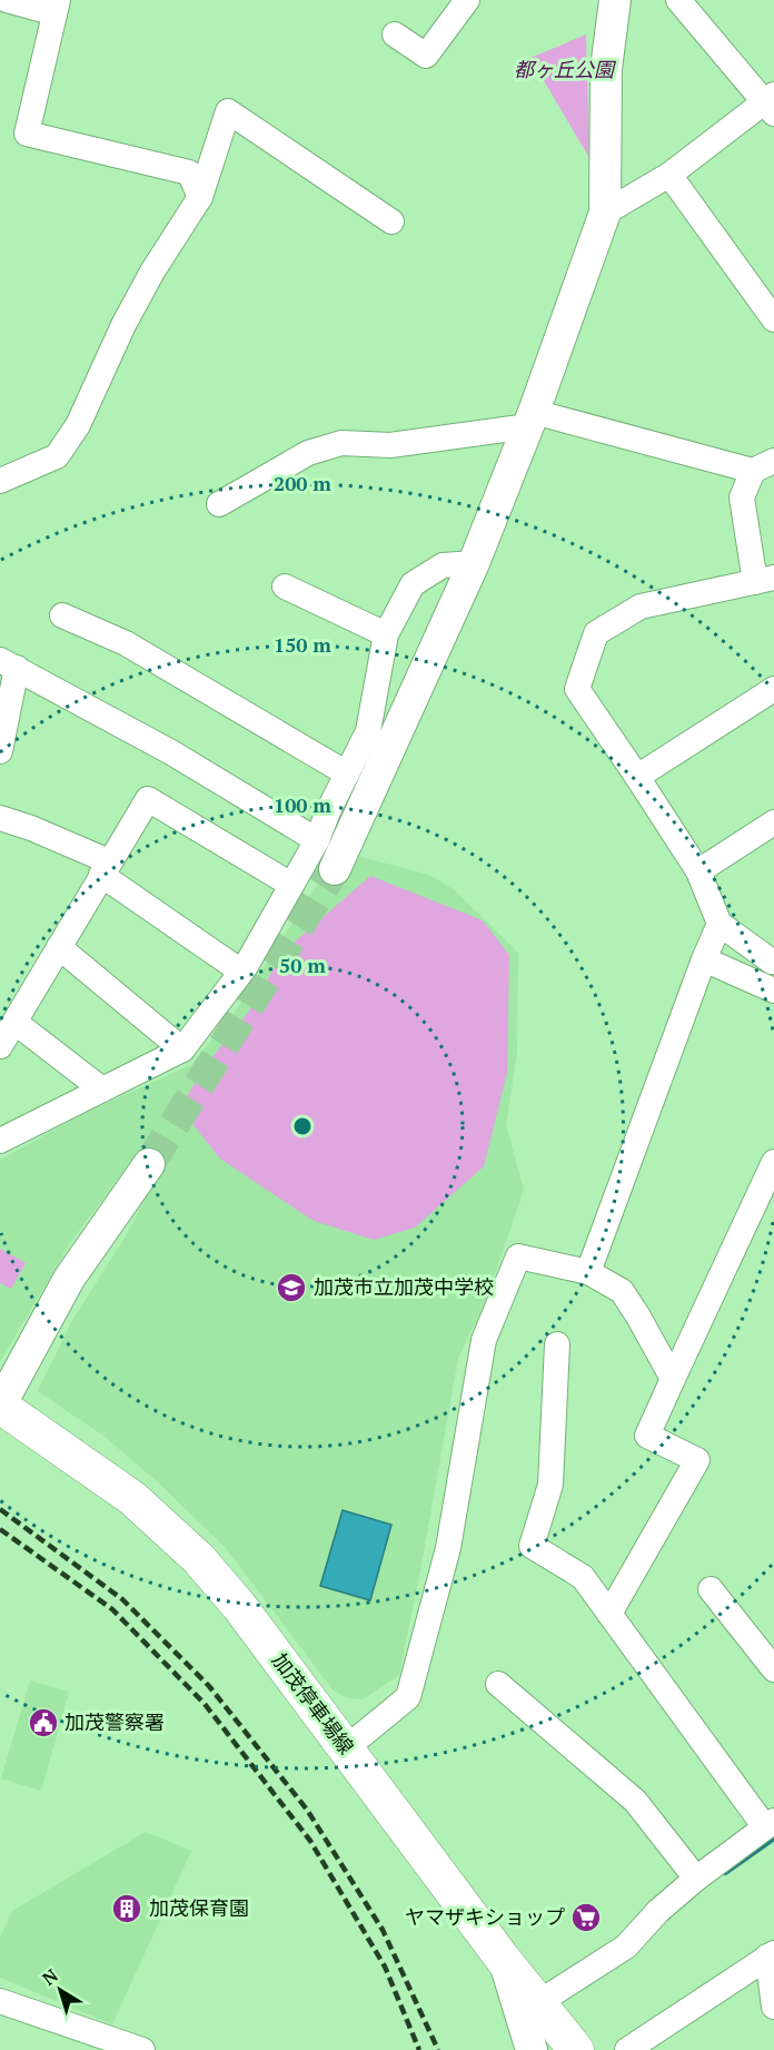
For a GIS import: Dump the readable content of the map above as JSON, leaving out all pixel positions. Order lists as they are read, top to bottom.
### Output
{
  "streets": {
    "main road": ["加茂停車場線"]
  },
  "parks": ["都ヶ丘公園"],
  "places": {
    "school or university": ["加茂市立加茂中学校"],
    "public building": ["加茂警察署"],
    "building": ["加茂保育園"],
    "supermarket": ["ヤマザキショップ"]
  },
  "north": "top left",
  "rings": [
    "200 m",
    "150 m",
    "100 m",
    "50 m"
  ]
}
